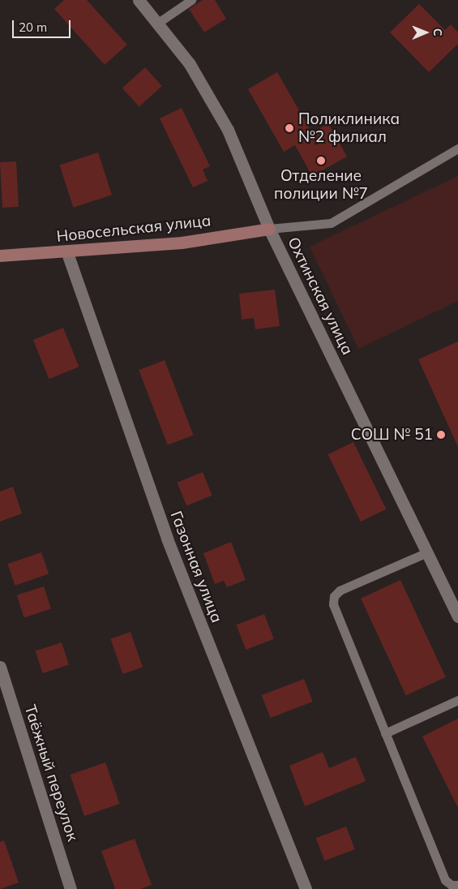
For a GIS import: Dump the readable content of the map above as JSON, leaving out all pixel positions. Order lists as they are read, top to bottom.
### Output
{
  "streets": {
    "street": [
      "Новосельская улица",
      "Охтинская улица",
      "Газонная улица",
      "Таёжный переулок"
    ]
  },
  "crossings": [
    ["Новосельская улица", "Охтинская улица"],
    ["Новосельская улица", "Газонная улица"]
  ],
  "places": ["Поликлиника №2 филиал", "Отделение полиции №7", "СОШ № 51"],
  "scale_bar": "20 m",
  "north": "right"
}
